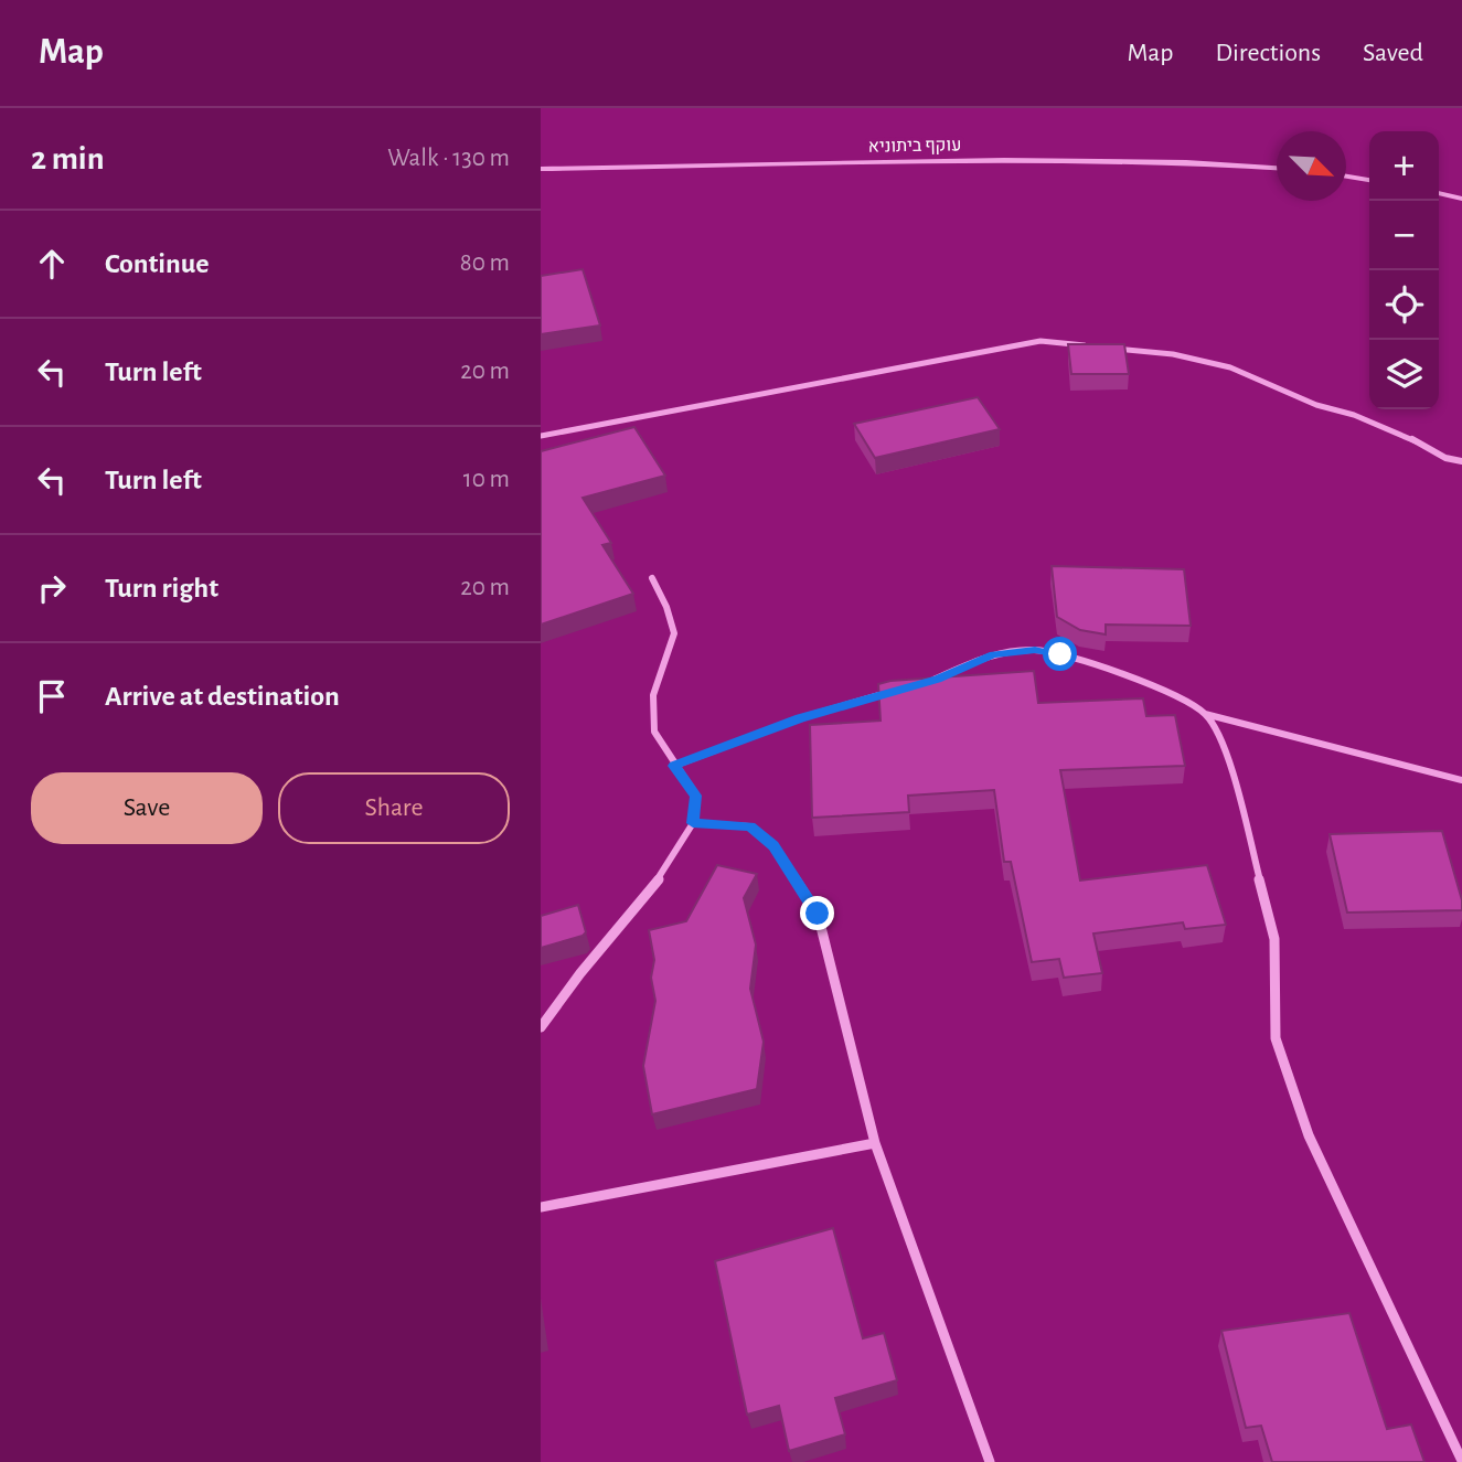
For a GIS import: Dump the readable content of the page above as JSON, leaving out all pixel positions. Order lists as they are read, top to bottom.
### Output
{
  "streets": {
    "street": ["עוקף ביתוניא"]
  },
  "north": "bottom right",
  "page": {
    "header": "Map",
    "nav": ["Map", "Directions", "Saved"],
    "heading": ["2 min", "Walk · 130 m"],
    "map_buttons": ["+", "−"],
    "list": [
      ["Continue", "80 m"],
      ["Turn left", "20 m"],
      ["Turn left", "10 m"],
      ["Turn right", "20 m"],
      "Arrive at destination"
    ],
    "buttons": ["Save", "Share"]
  }
}
